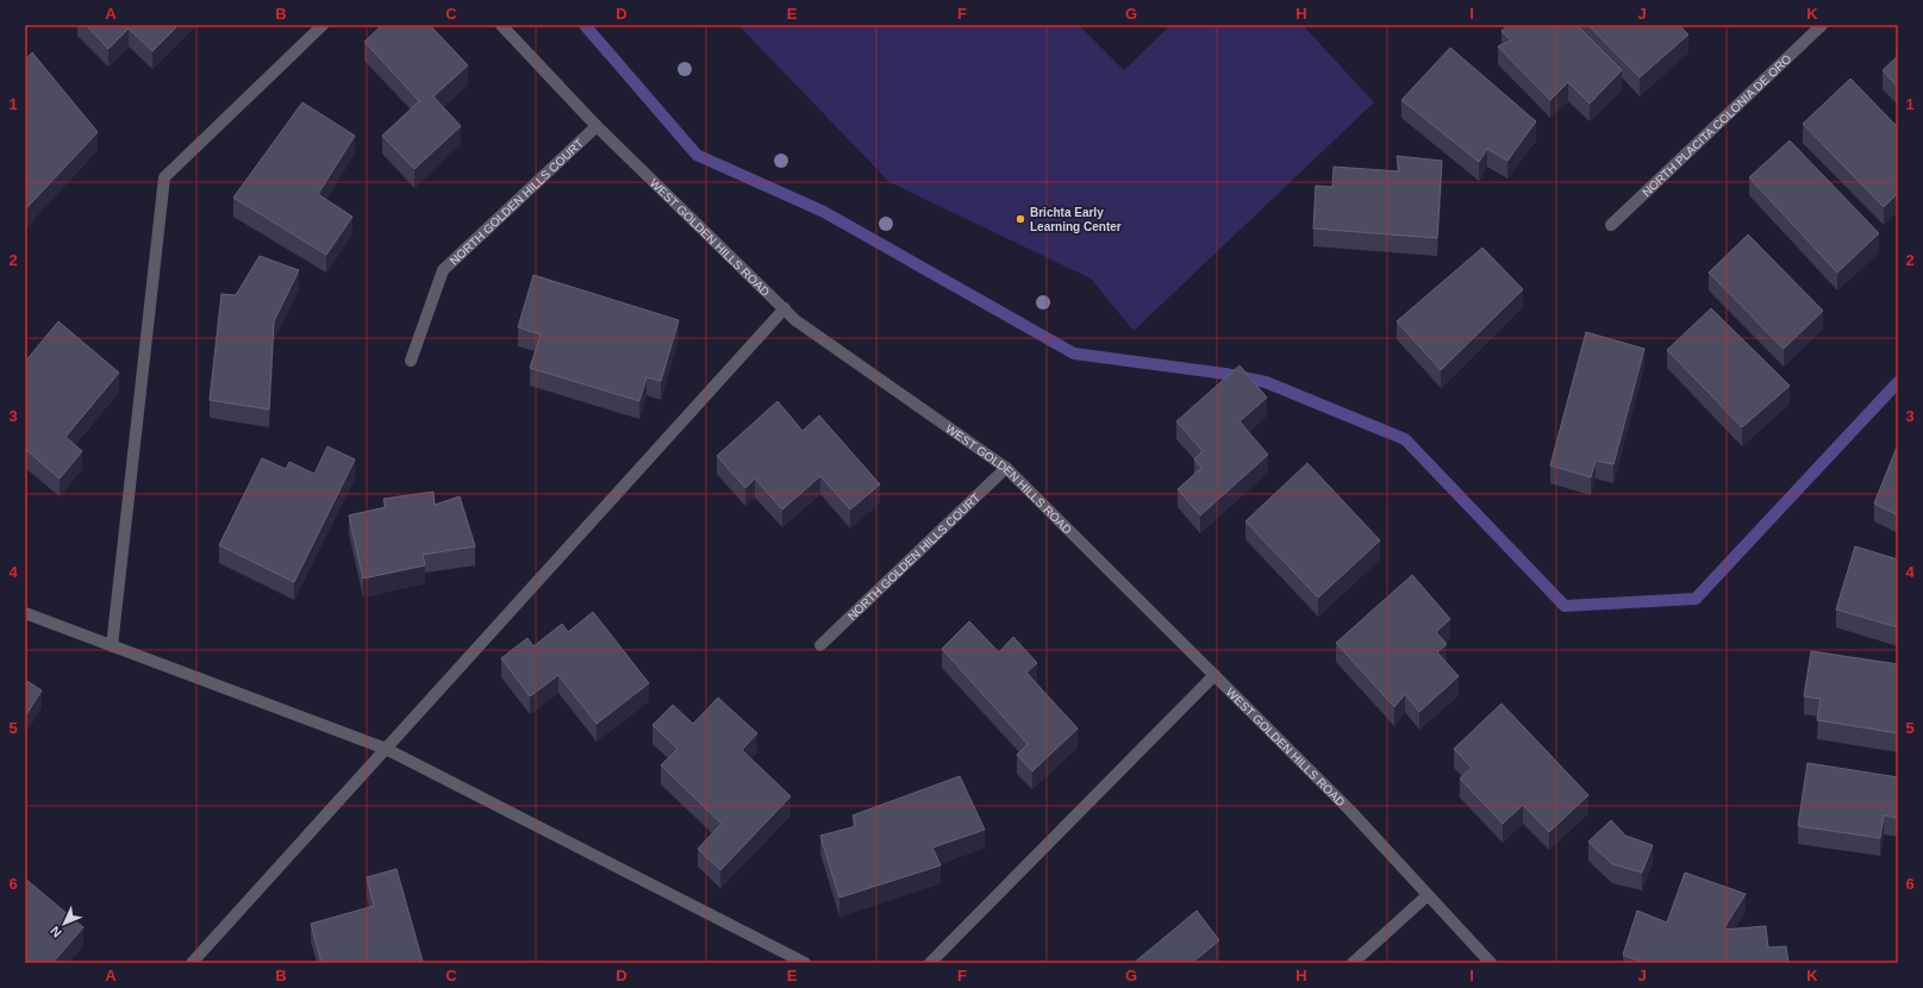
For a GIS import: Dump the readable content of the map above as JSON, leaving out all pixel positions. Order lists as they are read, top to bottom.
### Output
{
  "streets": {
    "street": ["NORTH PLACITA COLONIA DE ORO", "NORTH GOLDEN HILLS COURT", "WEST GOLDEN HILLS ROAD"]
  },
  "crossings": [
    ["NORTH GOLDEN HILLS COURT", "WEST GOLDEN HILLS ROAD"]
  ],
  "places": ["Brichta Early Learning Center"],
  "north": "bottom left",
  "grid": {
    "columns": [
      "A",
      "B",
      "C",
      "D",
      "E",
      "F",
      "G",
      "H",
      "I",
      "J",
      "K"
    ],
    "rows": [
      "1",
      "2",
      "3",
      "4",
      "5",
      "6"
    ]
  }
}
